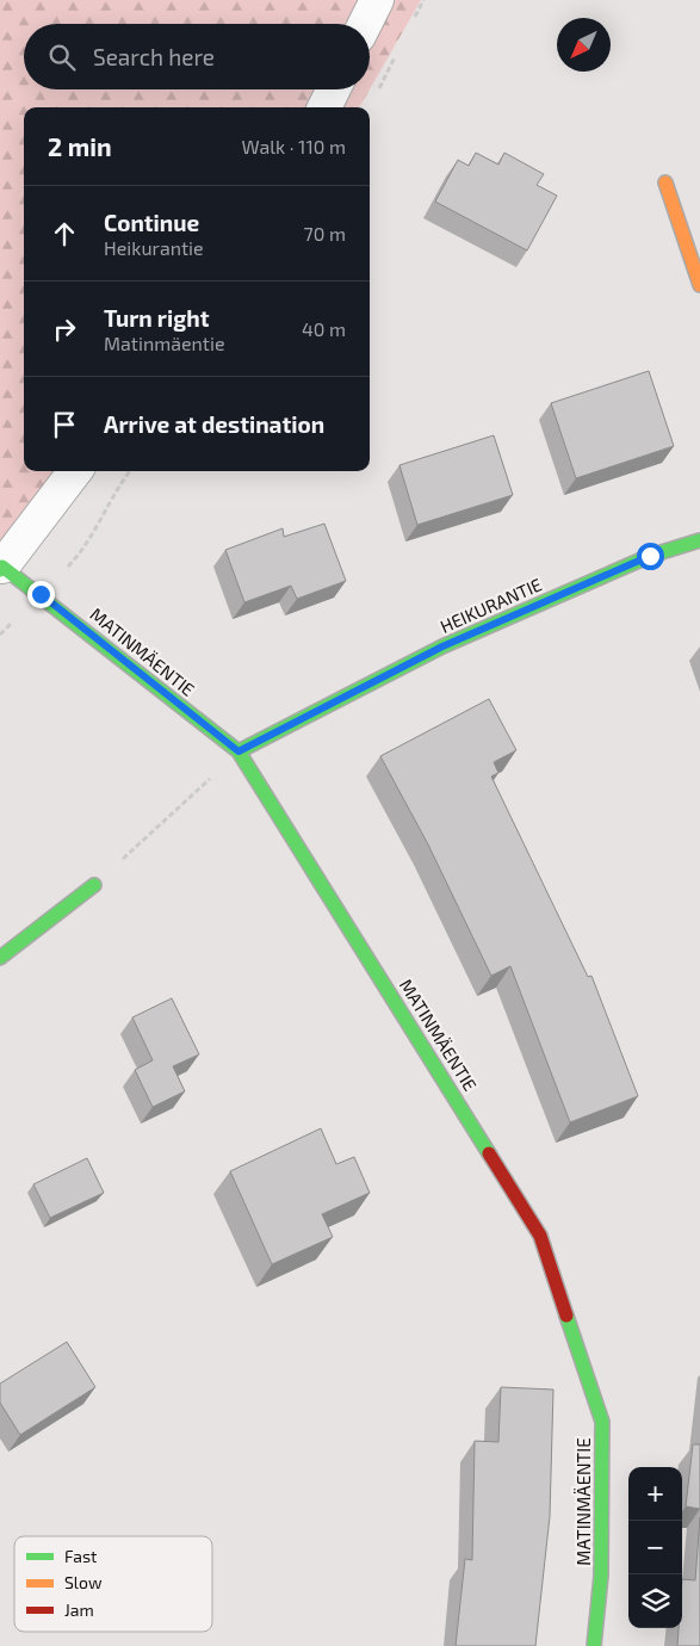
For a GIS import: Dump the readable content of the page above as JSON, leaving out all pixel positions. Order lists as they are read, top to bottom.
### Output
{
  "streets": {
    "street": ["HEIKURANTIE", "MATINMÄENTIE"]
  },
  "crossings": [
    ["HEIKURANTIE", "MATINMÄENTIE"]
  ],
  "legend": ["Fast", "Slow", "Jam"],
  "north": "bottom left",
  "page": {
    "search": "Search here",
    "heading": ["2 min", "Walk · 110 m"],
    "list": [
      ["Continue", "Heikurantie", "70 m"],
      ["Turn right", "Matinmäentie", "40 m"],
      "Arrive at destination"
    ],
    "map_buttons": ["+", "−"]
  }
}
